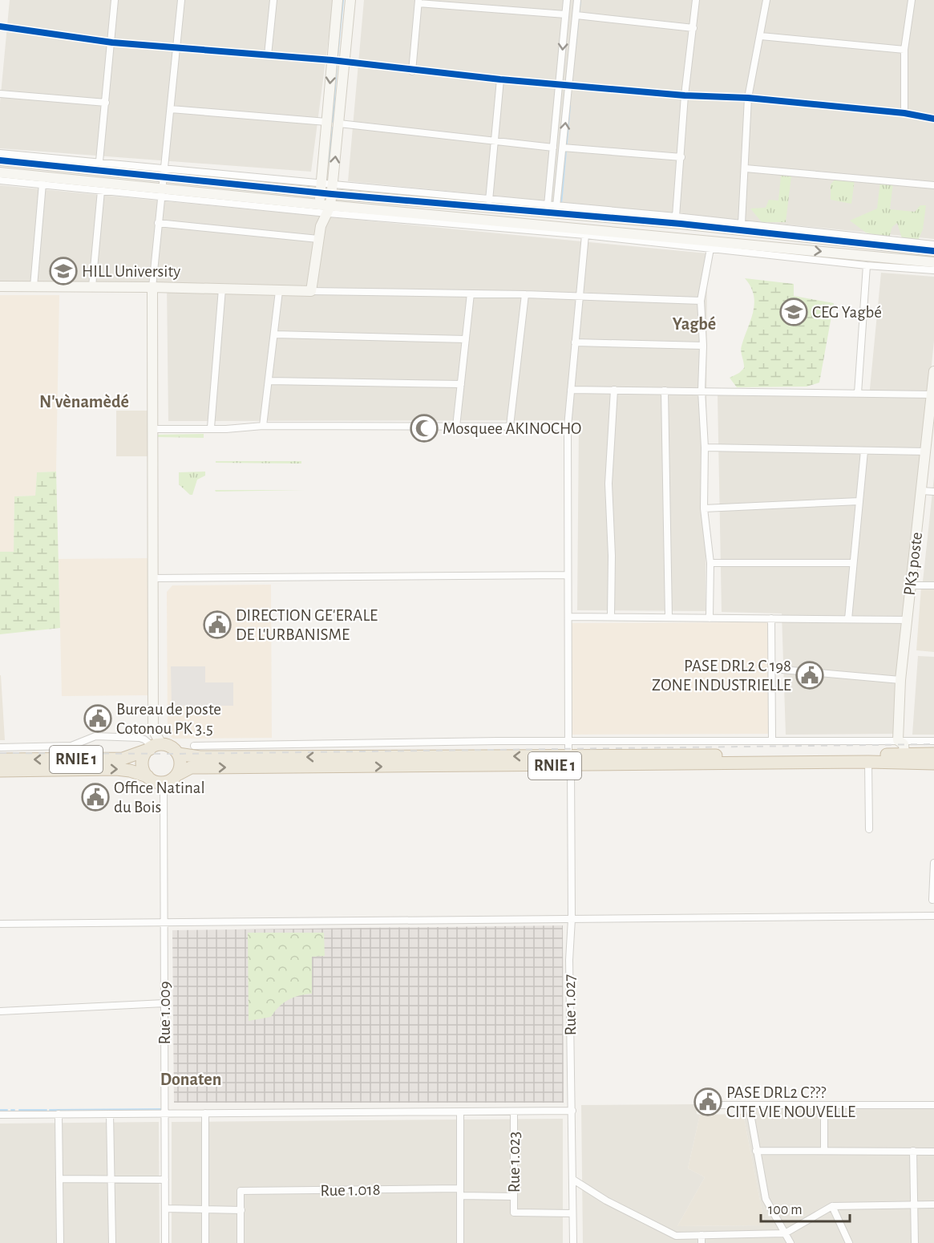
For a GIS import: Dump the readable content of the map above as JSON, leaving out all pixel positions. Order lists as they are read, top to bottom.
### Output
{
  "streets": {
    "highway": ["RNIE 1"],
    "street": [
      "PK3 poste",
      "Rue 1.027",
      "Rue 1.009",
      "Rue 1.023",
      "Rue 1.018"
    ]
  },
  "crossings": [
    ["PK3 poste", "RNIE 1"],
    ["RNIE 1", "Rue 1.027"],
    ["RNIE 1", "Rue 1.009"],
    ["Rue 1.027", "Rue 1.023"],
    ["Rue 1.023", "Rue 1.018"]
  ],
  "districts": ["Yagbé", "N'vènamèdé", "Donaten"],
  "places": {
    "school or university": ["HILL University", "CEG Yagbé"],
    "mosque": ["Mosquee AKINOCHO"],
    "public building": [
      "DIRECTION GE'ERALE DE L'URBANISME",
      "PASE DRL2 C 198 ZONE INDUSTRIELLE",
      "Bureau de poste Cotonou PK 3.5",
      "Office Natinal du Bois",
      "PASE DRL2 C??? CITE VIE NOUVELLE"
    ]
  },
  "scale_bar": "100 m"
}
